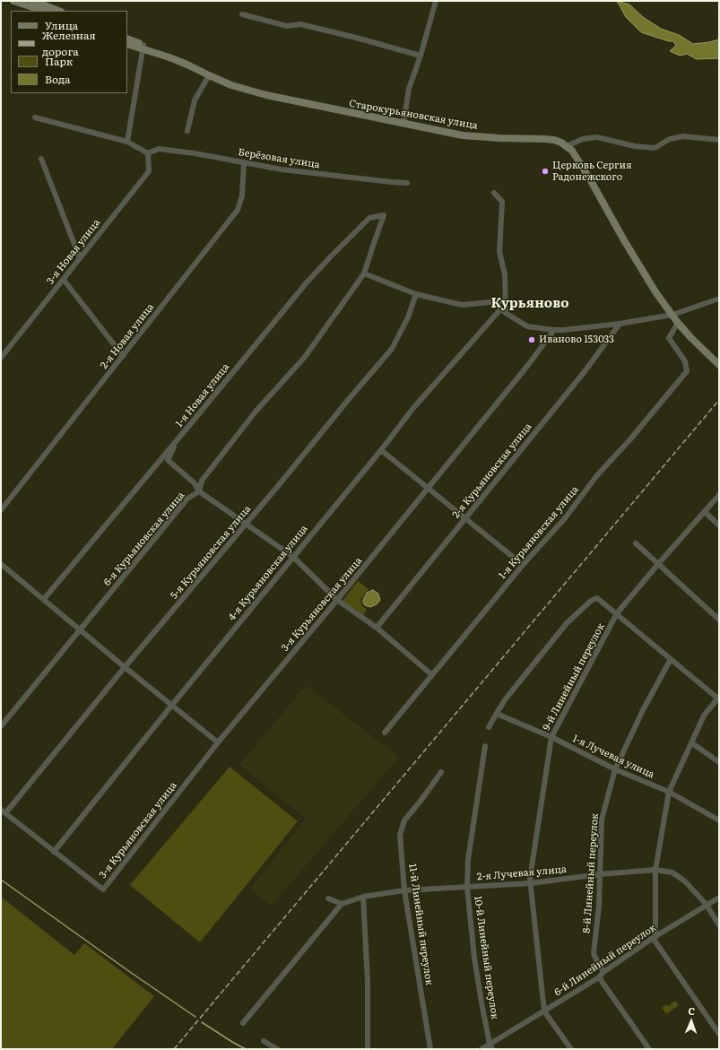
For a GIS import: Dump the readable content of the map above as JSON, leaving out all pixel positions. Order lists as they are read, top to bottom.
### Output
{
  "streets": {
    "main road": ["Старокурьяновская улица"],
    "street": [
      "Берёзовая улица",
      "3-я Новая улица",
      "2-я Новая улица",
      "1-я Новая улица",
      "2-я Курьяновская улица",
      "1-я Курьяновская улица",
      "6-я Курьяновская улица",
      "5-я Курьяновская улица",
      "4-я Курьяновская улица",
      "3-я Курьяновская улица",
      "9-й Линейный переулок",
      "1-я Лучевая улица",
      "2-я Лучевая улица",
      "8-й Линейный переулок",
      "11-й Линейный переулок",
      "10-й Линейный переулок",
      "6-й Линейный переулок"
    ]
  },
  "crossings": [
    ["Берёзовая улица", "3-я Новая улица"],
    ["Берёзовая улица", "2-я Новая улица"],
    ["1-я Новая улица", "6-я Курьяновская улица"],
    ["4-я Курьяновская улица", "3-я Курьяновская улица"],
    ["9-й Линейный переулок", "1-я Лучевая улица"],
    ["9-й Линейный переулок", "2-я Лучевая улица"],
    ["9-й Линейный переулок", "6-й Линейный переулок"],
    ["1-я Лучевая улица", "8-й Линейный переулок"],
    ["2-я Лучевая улица", "8-й Линейный переулок"],
    ["2-я Лучевая улица", "11-й Линейный переулок"],
    ["2-я Лучевая улица", "10-й Линейный переулок"],
    ["2-я Лучевая улица", "6-й Линейный переулок"],
    ["8-й Линейный переулок", "6-й Линейный переулок"],
    ["10-й Линейный переулок", "6-й Линейный переулок"]
  ],
  "districts": ["Курьяново"],
  "places": ["Церковь Сергия Радонежского", "Иваново 153033"],
  "legend": [
    "Улица",
    "Железная дорога",
    "Парк",
    "Вода"
  ],
  "north": "top"
}
